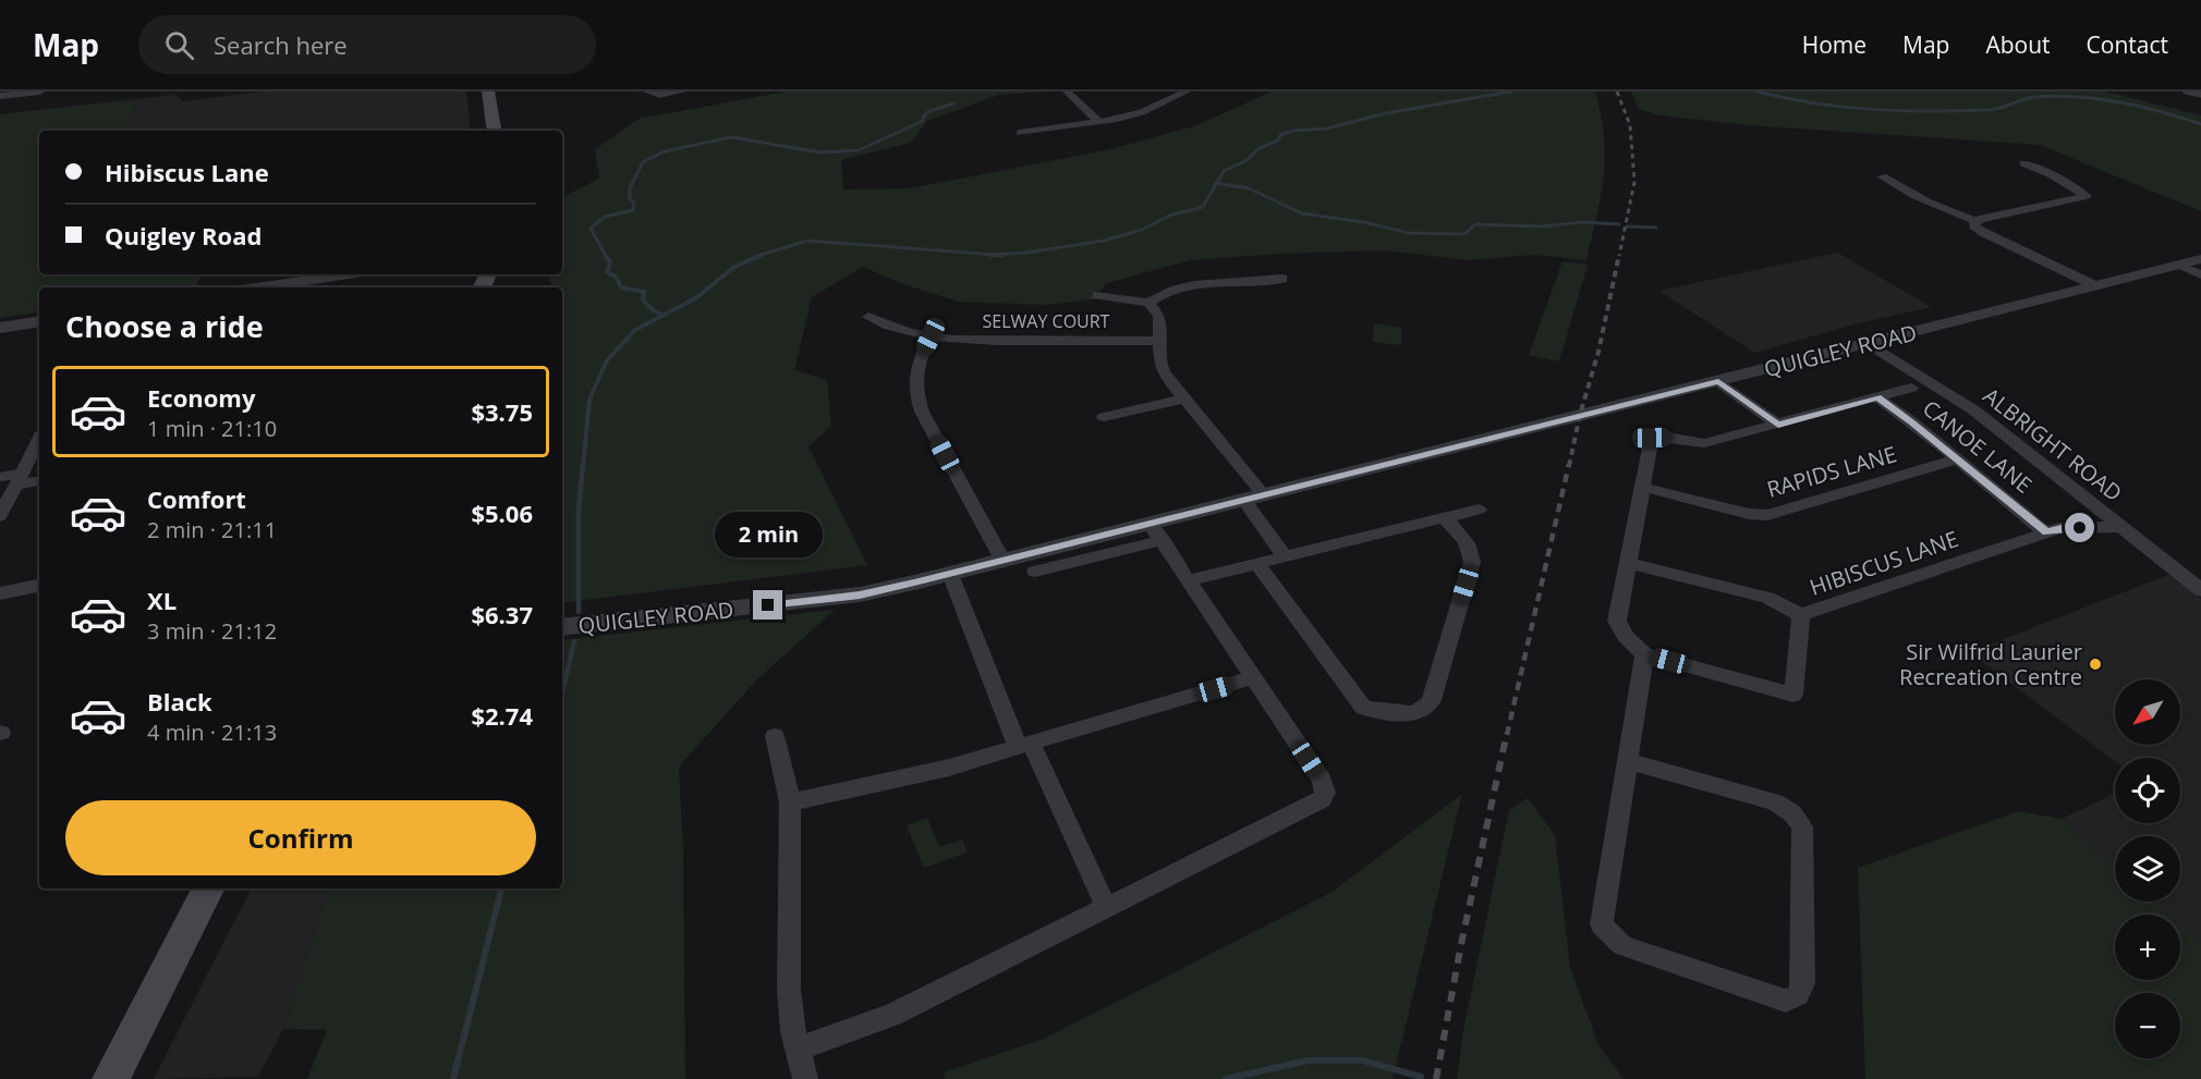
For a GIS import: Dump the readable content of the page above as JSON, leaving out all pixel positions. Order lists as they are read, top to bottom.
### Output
{
  "streets": {
    "street": [
      "SELWAY COURT",
      "QUIGLEY ROAD",
      "ALBRIGHT ROAD",
      "CANOE LANE",
      "RAPIDS LANE",
      "HIBISCUS LANE"
    ]
  },
  "crossings": [
    ["QUIGLEY ROAD", "ALBRIGHT ROAD"],
    ["ALBRIGHT ROAD", "HIBISCUS LANE"],
    ["CANOE LANE", "RAPIDS LANE"],
    ["CANOE LANE", "HIBISCUS LANE"]
  ],
  "places": ["Sir Wilfrid Laurier Recreation Centre"],
  "north": "bottom left",
  "page": {
    "header": "Map",
    "search": "Search here",
    "nav": [
      "Home",
      "Map",
      "About",
      "Contact"
    ],
    "banner": ["Hibiscus Lane", "Quigley Road"],
    "heading": "Choose a ride",
    "list": [
      {
        "name": "Economy",
        "note": "1 min · 21:10",
        "value": "$3.75"
      },
      {
        "name": "Comfort",
        "note": "2 min · 21:11",
        "value": "$5.06"
      },
      {
        "name": "XL",
        "note": "3 min · 21:12",
        "value": "$6.37"
      },
      {
        "name": "Black",
        "note": "4 min · 21:13",
        "value": "$2.74"
      }
    ],
    "bubble": "2 min",
    "map_buttons": ["+", "−"],
    "buttons": "Confirm"
  }
}
